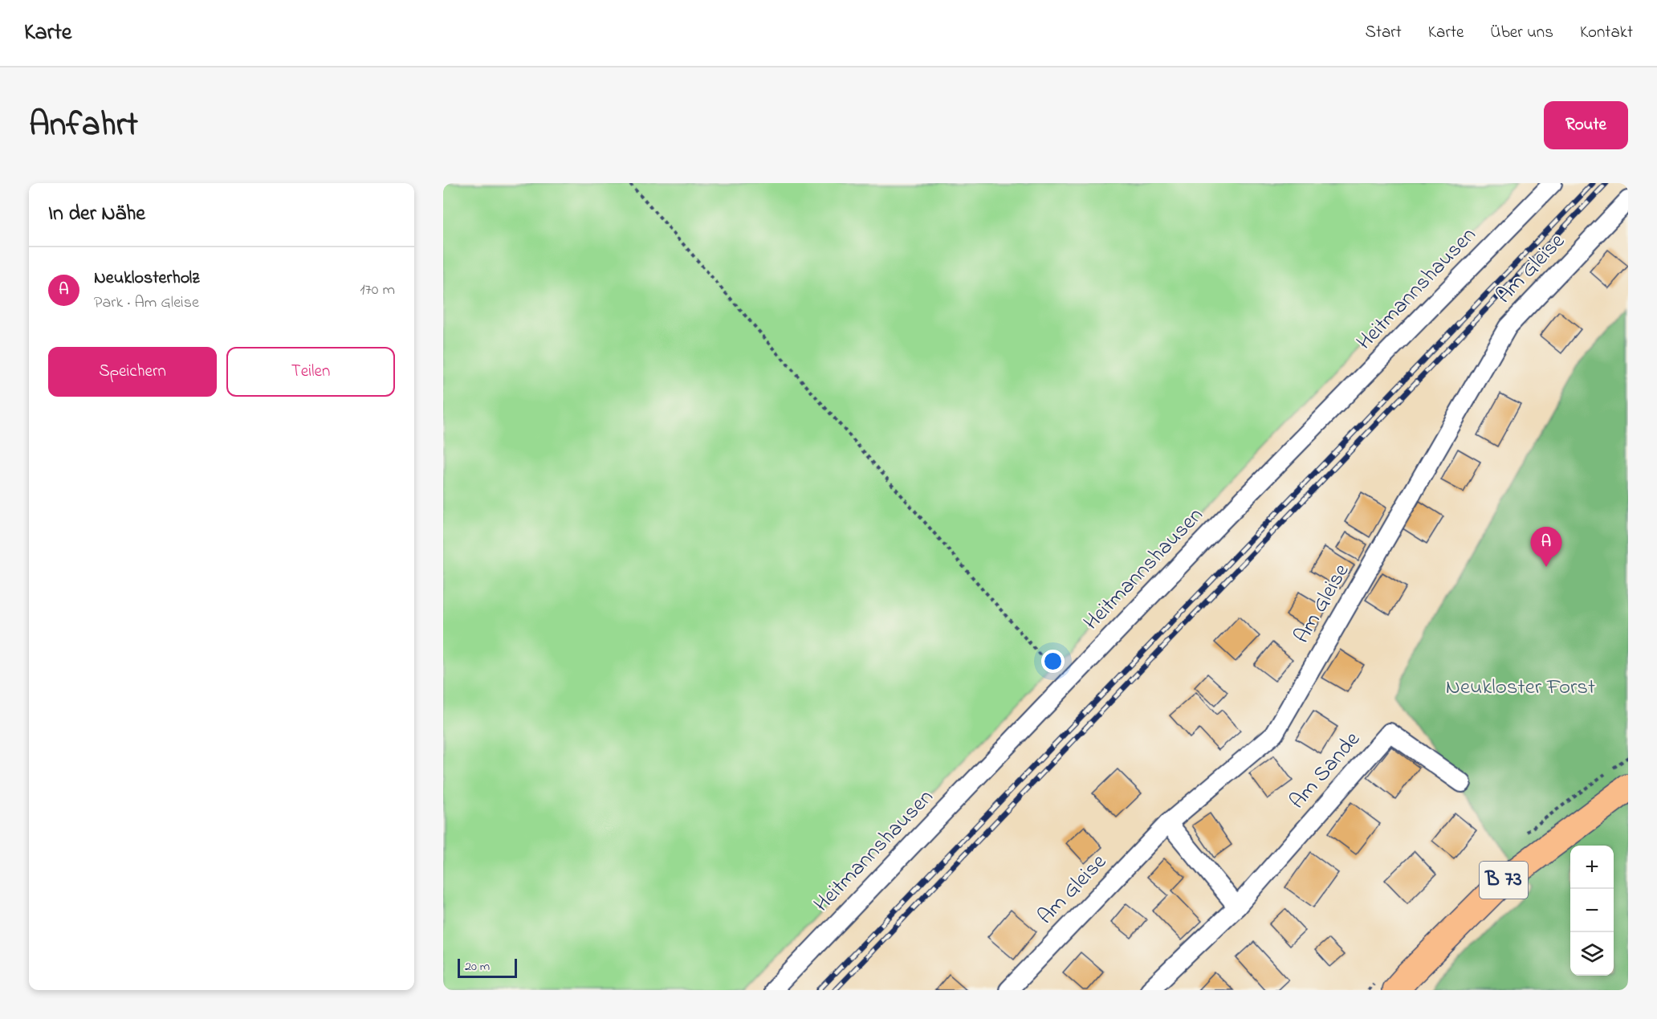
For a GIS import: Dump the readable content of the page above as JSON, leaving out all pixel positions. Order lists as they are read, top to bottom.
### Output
{
  "streets": {
    "main road": ["B 73"],
    "street": ["Am Gleise", "Heitmannshausen", "Am Sande"]
  },
  "parks": ["Neukloster Forst"],
  "scale_bar": "20 m",
  "page": {
    "header": "Karte",
    "nav": [
      "Start",
      "Karte",
      "Über uns",
      "Kontakt"
    ],
    "title": "Anfahrt",
    "buttons": [
      "Route",
      ["Speichern", "Teilen"]
    ],
    "heading": "In der Nähe",
    "list": [
      {
        "mark": "A",
        "name": "Neuklosterholz",
        "note": "Park · Am Gleise",
        "value": "170 m"
      }
    ],
    "pins": "A",
    "map_buttons": ["+", "−"],
    "scale": "20 m"
  }
}
